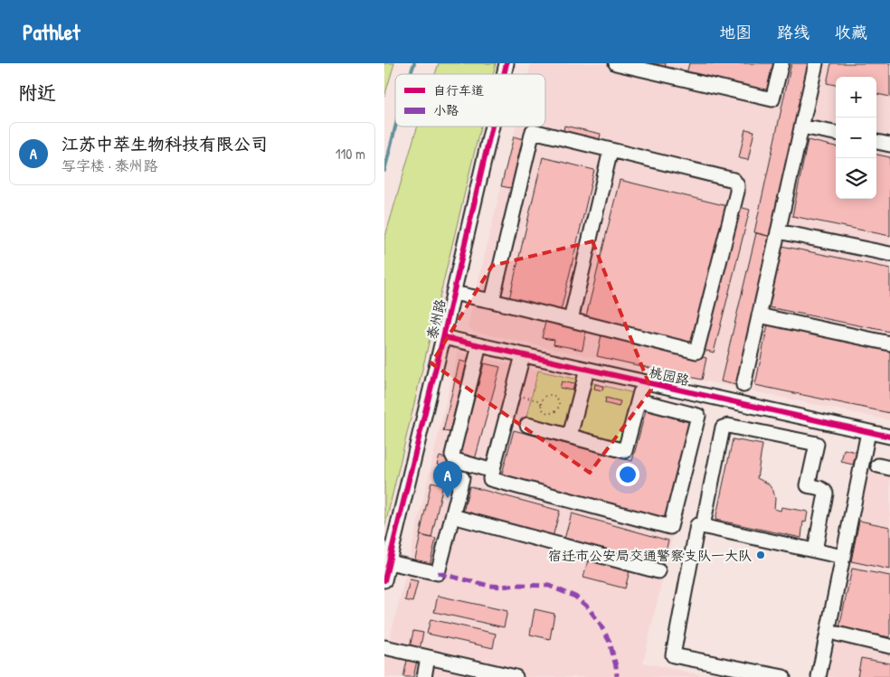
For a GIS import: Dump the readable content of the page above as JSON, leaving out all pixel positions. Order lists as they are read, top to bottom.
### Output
{
  "streets": {
    "street": ["泰州路", "桃园路"]
  },
  "crossings": [
    ["泰州路", "桃园路"]
  ],
  "places": ["宿迁市公安局交通警察支队一大队"],
  "legend": ["自行车道", "小路"],
  "page": {
    "header": "Pathlet",
    "nav": ["地图", "路线", "收藏"],
    "heading": "附近",
    "map_buttons": ["+", "−"],
    "list": [
      {
        "mark": "A",
        "name": "江苏中萃生物科技有限公司",
        "note": "写字楼 · 泰州路",
        "value": "110 m"
      }
    ],
    "pins": "A"
  }
}
